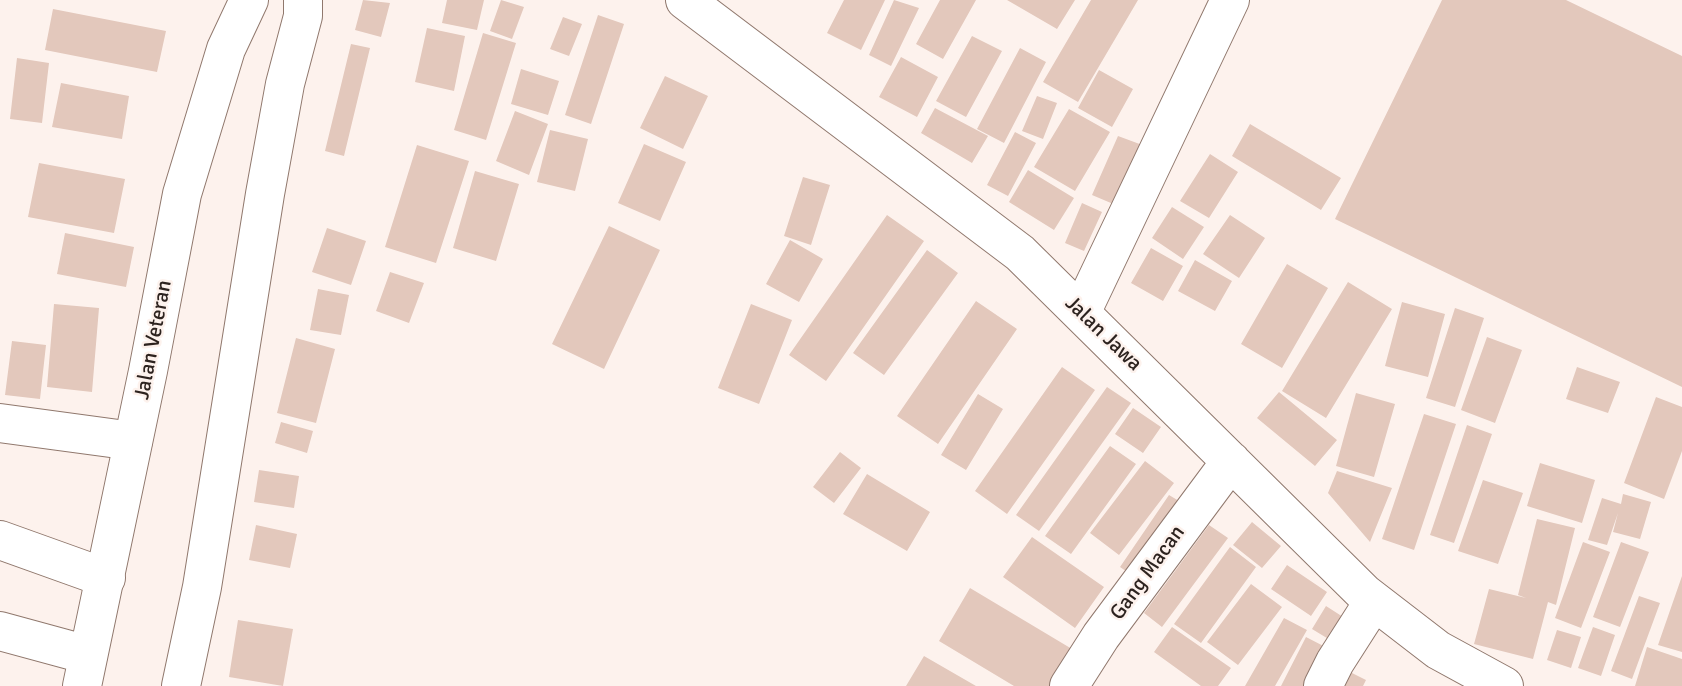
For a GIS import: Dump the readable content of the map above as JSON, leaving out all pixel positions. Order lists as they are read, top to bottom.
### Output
{
  "streets": {
    "street": ["Jalan Jawa", "Jalan Veteran", "Gang Macan"]
  },
  "crossings": [
    ["Jalan Jawa", "Gang Macan"]
  ]
}
